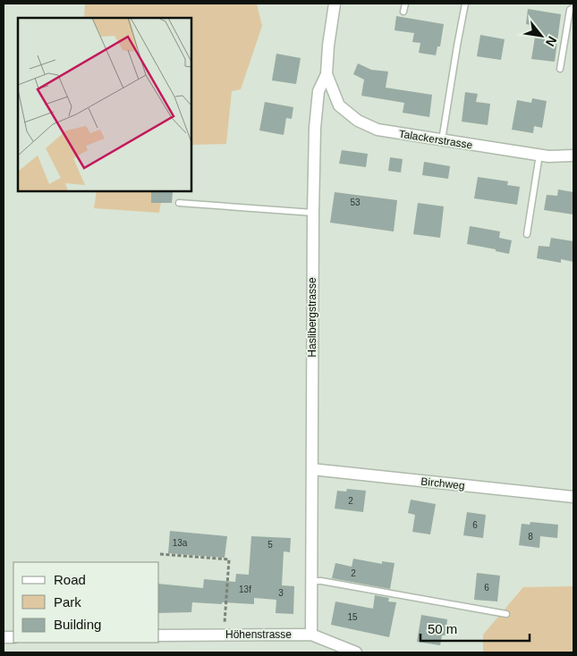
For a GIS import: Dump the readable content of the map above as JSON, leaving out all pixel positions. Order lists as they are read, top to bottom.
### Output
{
  "streets": {
    "street": [
      "Talackerstrasse",
      "Haslibergstrasse",
      "Birchweg",
      "Höhenstrasse"
    ]
  },
  "crossings": [
    ["Talackerstrasse", "Haslibergstrasse"],
    ["Haslibergstrasse", "Birchweg"],
    ["Haslibergstrasse", "Höhenstrasse"]
  ],
  "house_numbers": [
    "53",
    "2",
    "6",
    "8",
    "13a",
    "5",
    "2",
    "6",
    "13f",
    "3",
    "15"
  ],
  "legend": ["Road", "Park", "Building"],
  "scale_bar": "50 m",
  "north": "bottom right"
}
